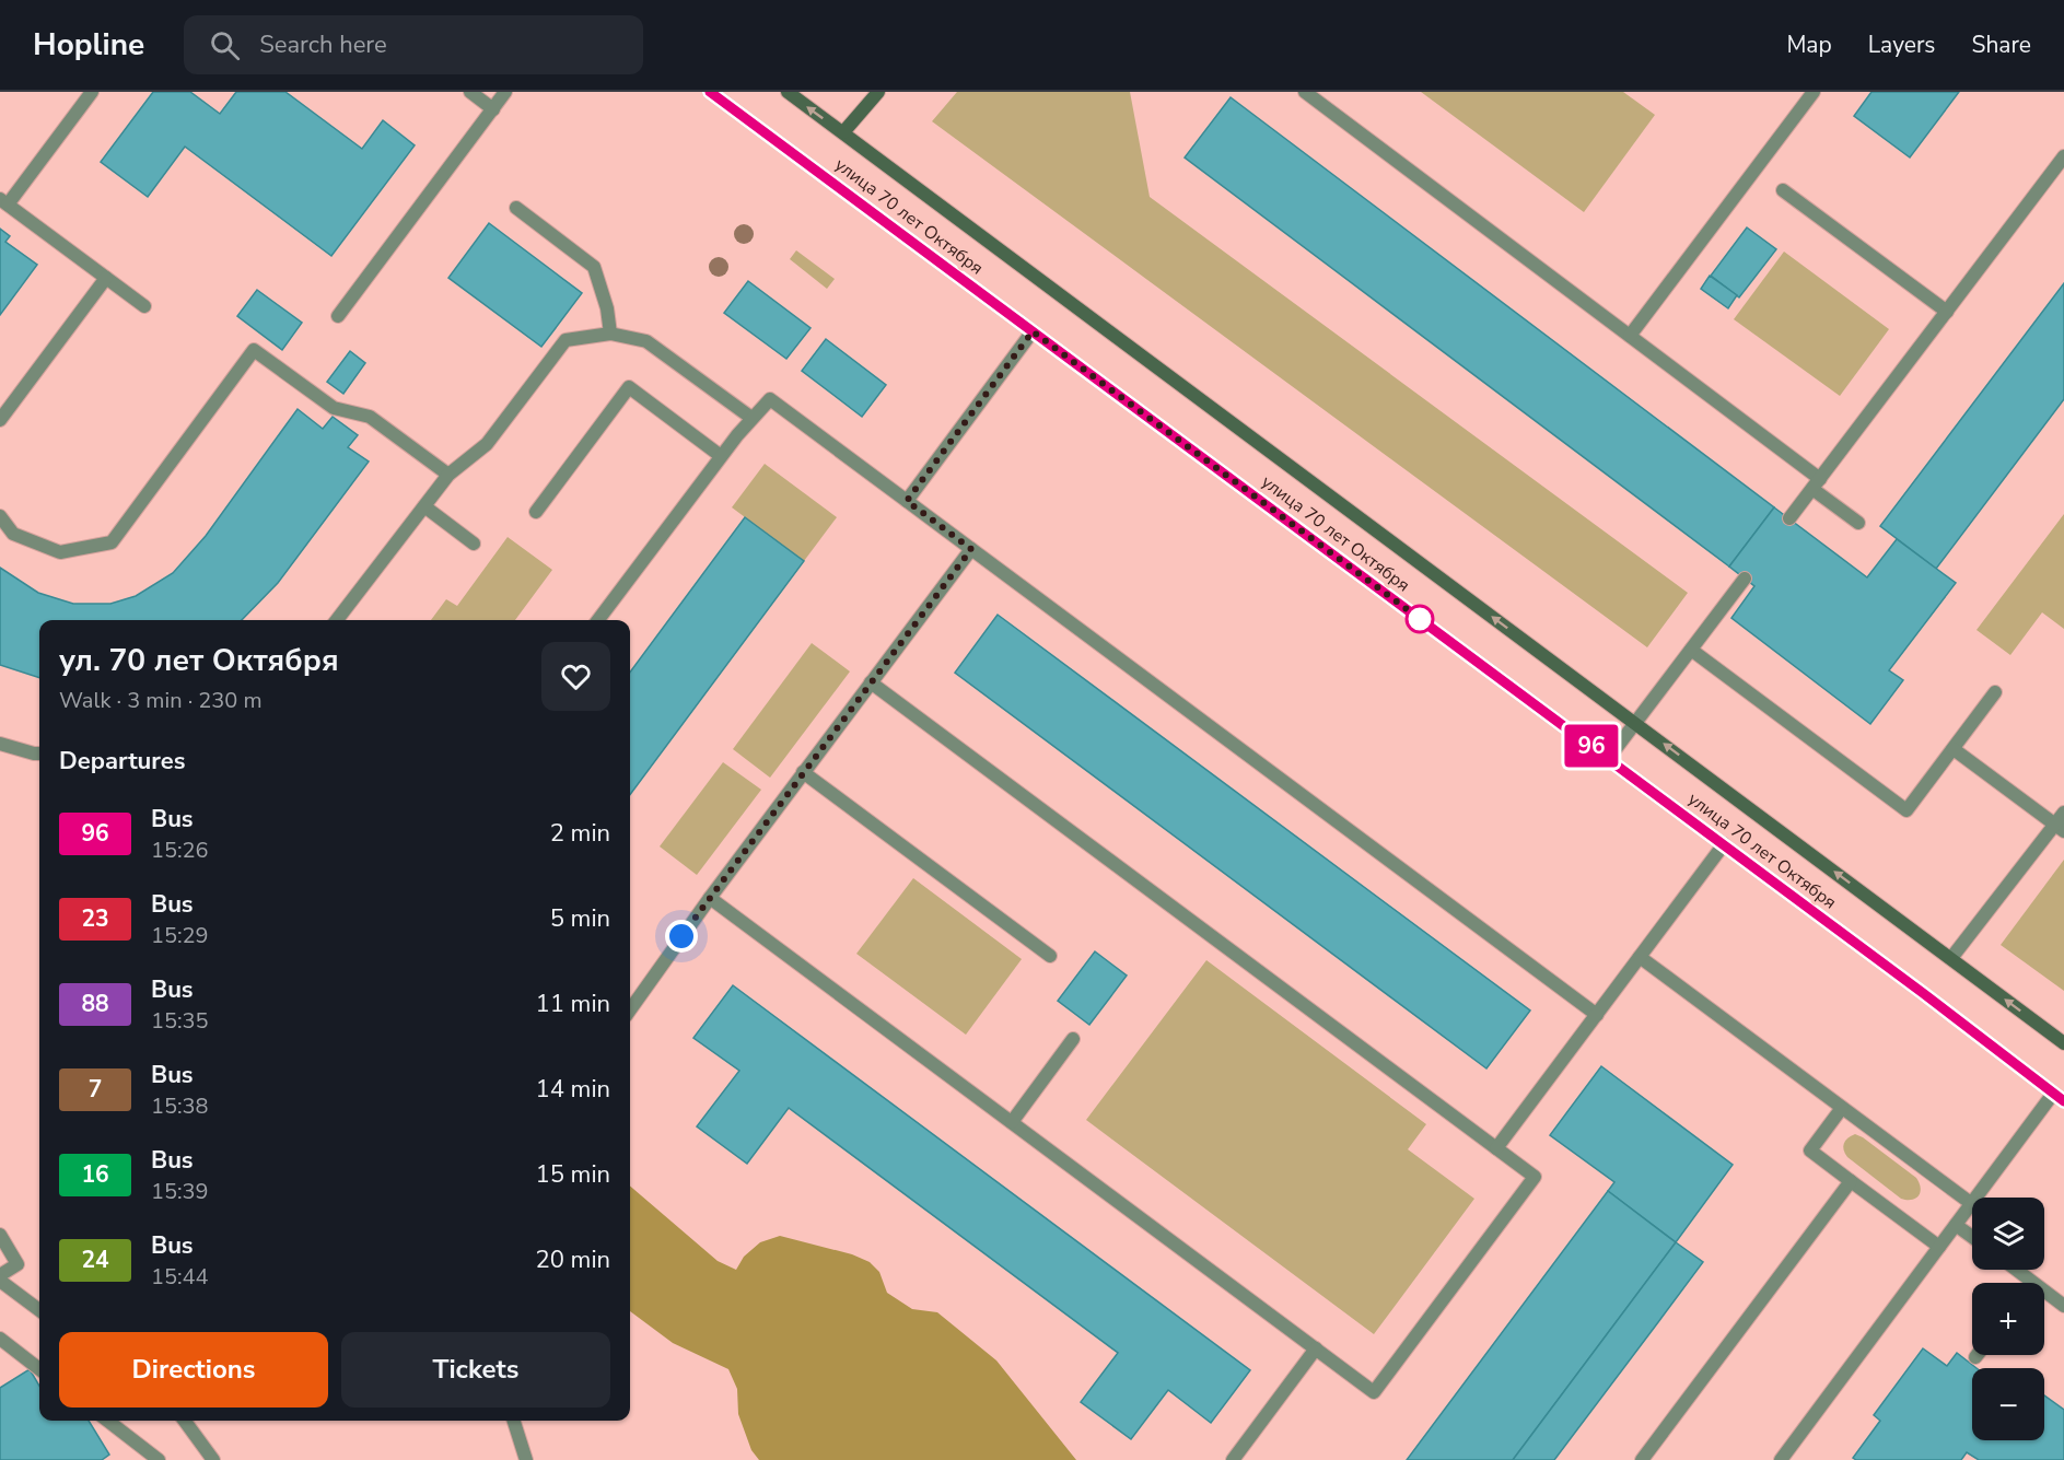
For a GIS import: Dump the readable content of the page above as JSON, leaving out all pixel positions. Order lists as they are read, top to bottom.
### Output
{
  "streets": {
    "main road": ["улица 70 лет Октября"]
  },
  "lines": ["bus line 96"],
  "page": {
    "header": "Hopline",
    "search": "Search here",
    "nav": ["Map", "Layers", "Share"],
    "on_map": "96",
    "heading": [
      ["ул. 70 лет Октября", "Walk · 3 min · 230 m"],
      "Departures"
    ],
    "list": [
      {
        "mark": "96",
        "name": "Bus",
        "note": "15:26",
        "value": "2 min"
      },
      {
        "mark": "23",
        "name": "Bus",
        "note": "15:29",
        "value": "5 min"
      },
      {
        "mark": "88",
        "name": "Bus",
        "note": "15:35",
        "value": "11 min"
      },
      {
        "mark": "7",
        "name": "Bus",
        "note": "15:38",
        "value": "14 min"
      },
      {
        "mark": "16",
        "name": "Bus",
        "note": "15:39",
        "value": "15 min"
      },
      {
        "mark": "24",
        "name": "Bus",
        "note": "15:44",
        "value": "20 min"
      }
    ],
    "map_buttons": ["+", "−"],
    "buttons": ["Directions", "Tickets"]
  }
}
